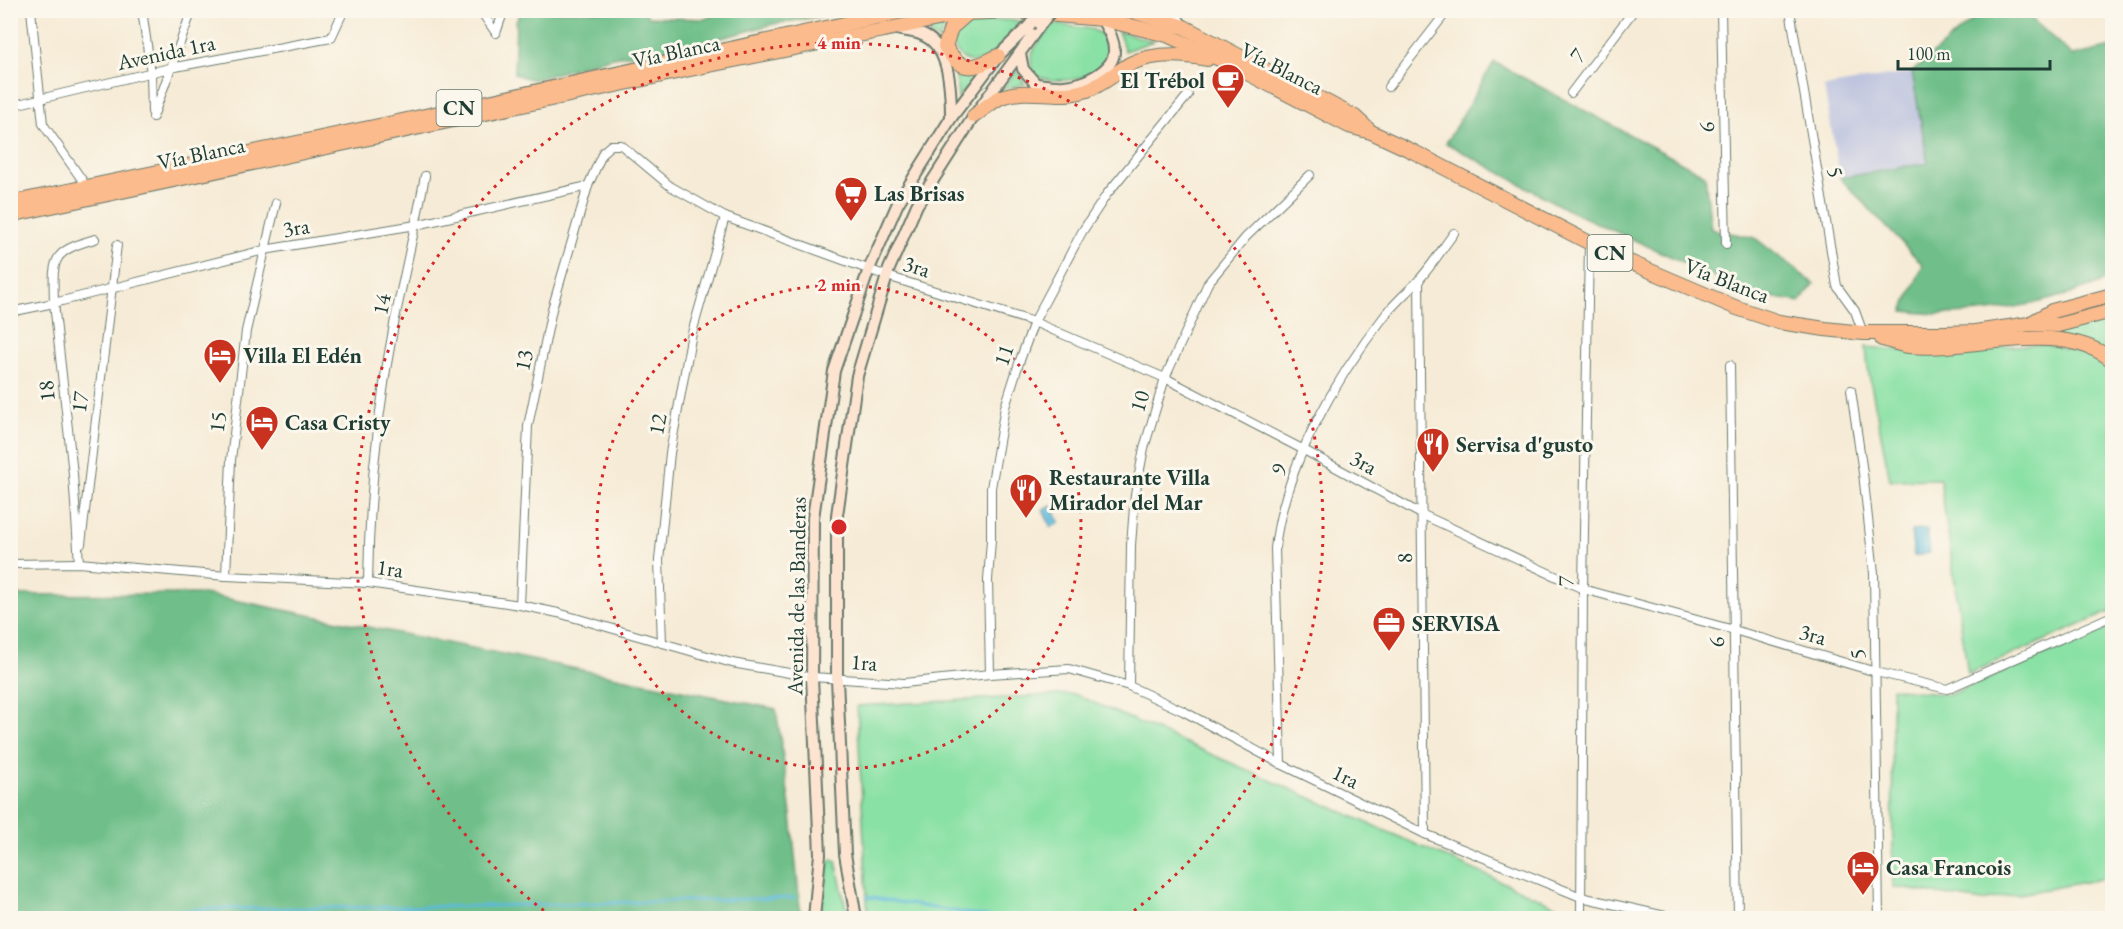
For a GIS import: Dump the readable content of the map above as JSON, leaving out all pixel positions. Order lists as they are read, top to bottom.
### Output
{
  "streets": {
    "highway": ["Vía Blanca", "CN"],
    "main road": ["Avenida de las Banderas"],
    "street": [
      "Avenida 1ra",
      "7",
      "6",
      "5",
      "3ra",
      "14",
      "11",
      "13",
      "18",
      "10",
      "17",
      "15",
      "12",
      "9",
      "8",
      "1ra"
    ]
  },
  "crossings": [
    ["Vía Blanca", "7"],
    ["Vía Blanca", "5"],
    ["7", "3ra"],
    ["7", "1ra"],
    ["6", "3ra"],
    ["5", "3ra"],
    ["3ra", "14"],
    ["3ra", "11"],
    ["3ra", "13"],
    ["3ra", "18"],
    ["3ra", "10"],
    ["3ra", "17"],
    ["3ra", "15"],
    ["3ra", "12"],
    ["3ra", "9"],
    ["3ra", "8"],
    ["3ra", "Avenida de las Banderas"],
    ["14", "1ra"],
    ["11", "1ra"],
    ["13", "1ra"],
    ["18", "17"],
    ["18", "1ra"],
    ["10", "1ra"],
    ["17", "1ra"],
    ["15", "1ra"],
    ["12", "1ra"],
    ["9", "8"],
    ["9", "1ra"],
    ["8", "1ra"],
    ["1ra", "Avenida de las Banderas"]
  ],
  "places": {
    "cafe": ["El Trébol"],
    "supermarket": ["Las Brisas"],
    "hotel": ["Villa El Edén", "Casa Cristy", "Casa Francois"],
    "restaurant": ["Servisa d'gusto", "Restaurante Villa Mirador del Mar"],
    "office": ["SERVISA"]
  },
  "scale_bar": "100 m",
  "rings": ["4 min", "2 min"]
}
